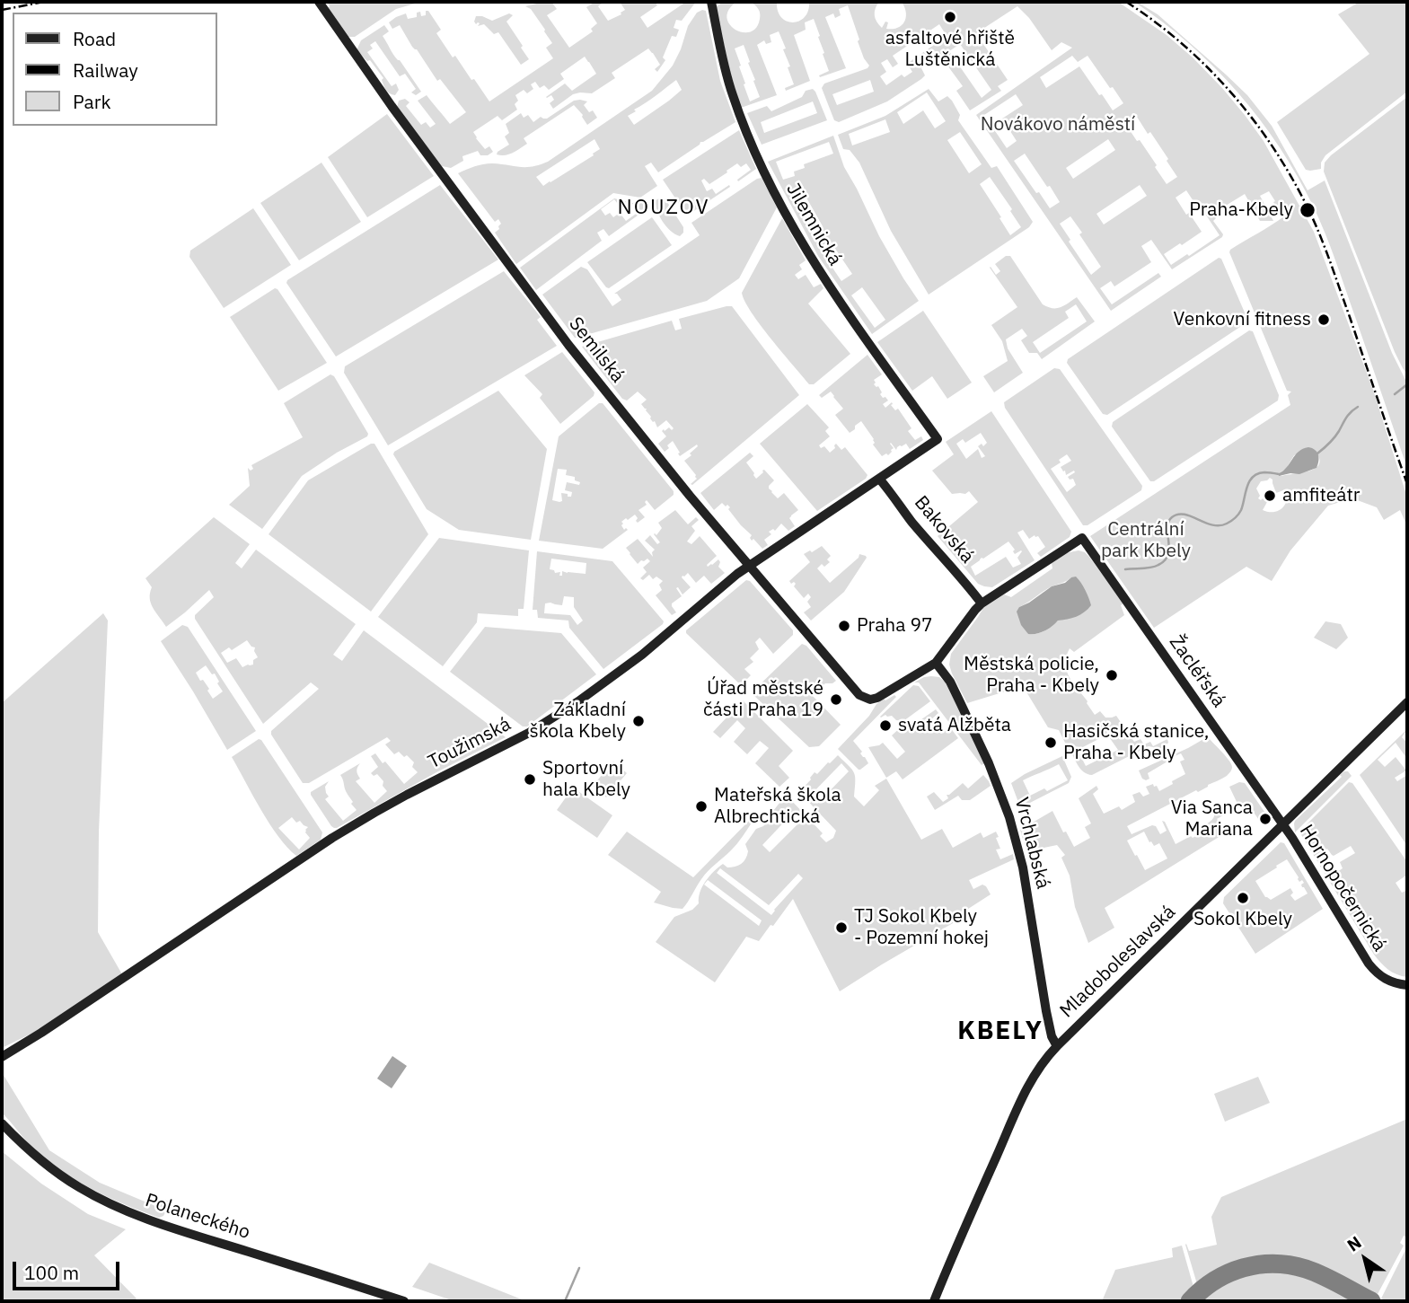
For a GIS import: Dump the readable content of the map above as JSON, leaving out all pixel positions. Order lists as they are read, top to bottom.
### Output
{
  "streets": {
    "street": [
      "Jilemnická",
      "Semilská",
      "Bakovská",
      "Žacléřská",
      "Toužimská",
      "Vrchlabská",
      "Hornopočernická",
      "Mladoboleslavská",
      "Polaneckého"
    ]
  },
  "crossings": [
    ["Jilemnická", "Toužimská"],
    ["Semilská", "Toužimská"],
    ["Semilská", "Vrchlabská"],
    ["Bakovská", "Žacléřská"],
    ["Bakovská", "Toužimská"],
    ["Žacléřská", "Hornopočernická"],
    ["Žacléřská", "Mladoboleslavská"],
    ["Vrchlabská", "Mladoboleslavská"],
    ["Hornopočernická", "Mladoboleslavská"]
  ],
  "districts": ["NOUZOV", "KBELY"],
  "parks": ["Novákovo náměstí", "Centrální park Kbely"],
  "places": [
    "asfaltové hřiště Luštěnická",
    "Praha-Kbely",
    "Venkovní fitness",
    "amfiteátr",
    "Praha 97",
    "Městská policie, Praha - Kbely",
    "Úřad městské části Praha 19",
    "Základní škola Kbely",
    "svatá Alžběta",
    "Hasičská stanice, Praha - Kbely",
    "Sportovní hala Kbely",
    "Mateřská škola Albrechtická",
    "Via Sanca Mariana",
    "Sokol Kbely",
    "TJ Sokol Kbely - Pozemní hokej"
  ],
  "legend": ["Road", "Railway", "Park"],
  "scale_bar": "100 m",
  "north": "top left"
}
